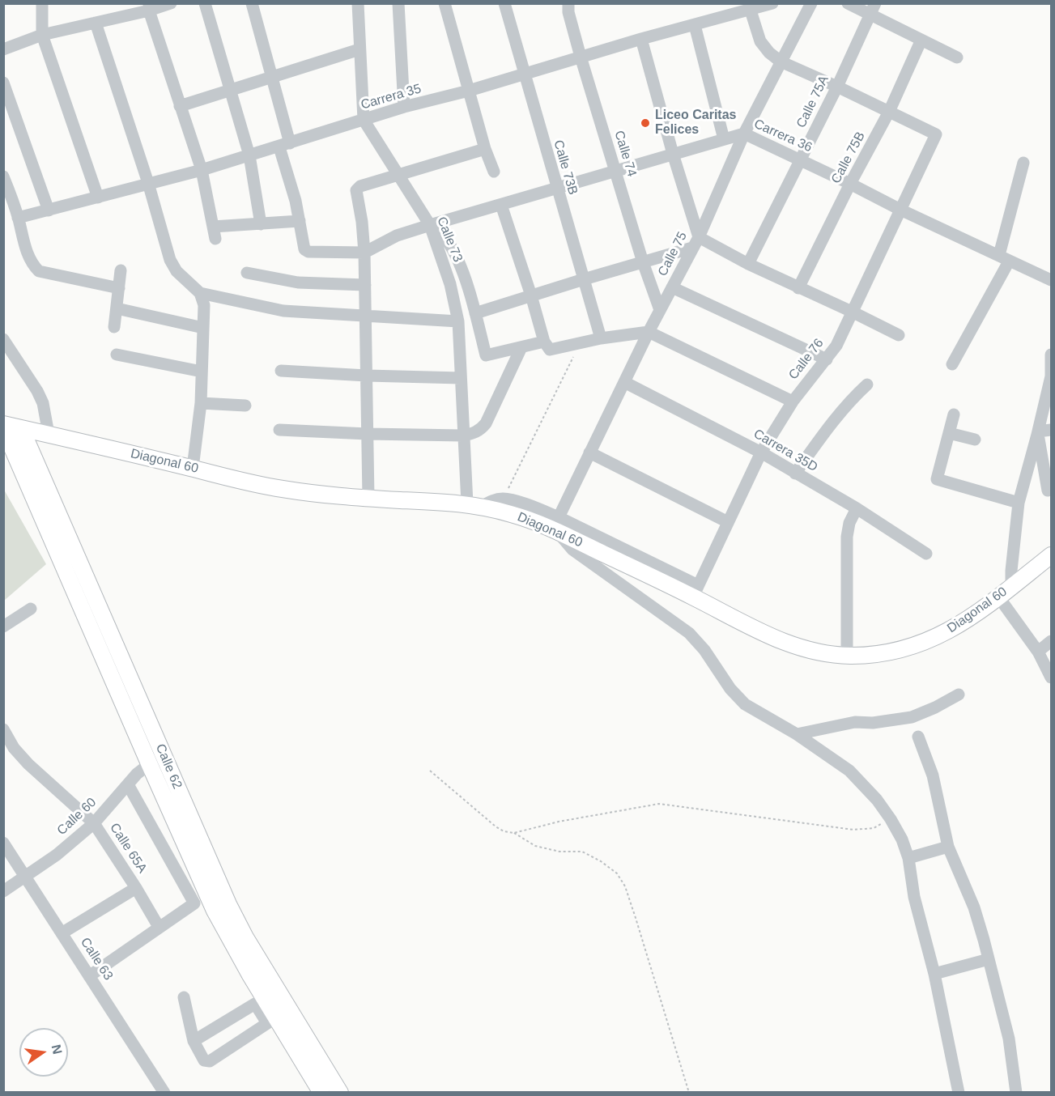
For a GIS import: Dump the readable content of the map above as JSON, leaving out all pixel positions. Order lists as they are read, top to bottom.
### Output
{
  "streets": {
    "main road": ["Diagonal 60", "Calle 62"],
    "street": [
      "Carrera 35",
      "Calle 75A",
      "Carrera 36",
      "Calle 74",
      "Calle 75B",
      "Calle 73B",
      "Calle 73",
      "Calle 75",
      "Calle 76",
      "Carrera 35D",
      "Calle 60",
      "Calle 65A",
      "Calle 63"
    ]
  },
  "crossings": [
    ["Carrera 35", "Calle 74"],
    ["Carrera 35", "Calle 73B"],
    ["Carrera 35", "Calle 73"],
    ["Calle 75A", "Carrera 36"],
    ["Carrera 36", "Calle 74"],
    ["Carrera 36", "Calle 75B"],
    ["Carrera 36", "Calle 73B"],
    ["Carrera 36", "Calle 73"],
    ["Carrera 36", "Calle 75"],
    ["Carrera 36", "Calle 76"],
    ["Calle 74", "Calle 75"],
    ["Calle 75B", "Calle 76"],
    ["Calle 73", "Diagonal 60"],
    ["Calle 75", "Carrera 35D"],
    ["Calle 75", "Diagonal 60"],
    ["Calle 76", "Carrera 35D"],
    ["Calle 76", "Diagonal 60"],
    ["Diagonal 60", "Calle 62"],
    ["Calle 62", "Calle 60"],
    ["Calle 60", "Calle 65A"],
    ["Calle 60", "Calle 63"]
  ],
  "places": ["Liceo Caritas Felices"],
  "north": "right"
}
